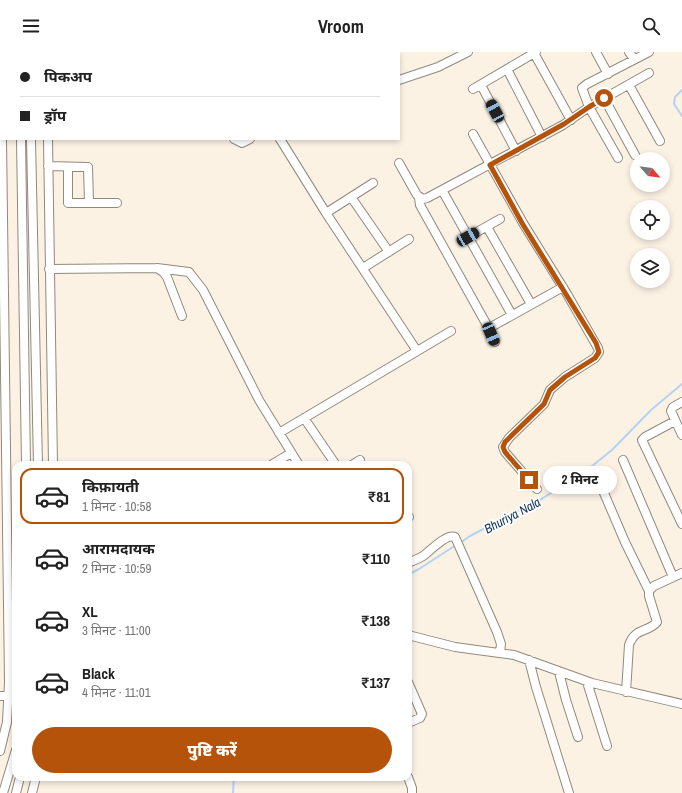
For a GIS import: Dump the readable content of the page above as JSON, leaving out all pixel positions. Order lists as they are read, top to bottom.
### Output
{
  "water": ["Bhuriya Nala"],
  "north": "bottom right",
  "page": {
    "header": "Vroom",
    "banner": ["पिकअप", "ड्रॉप"],
    "bubble": "2 मिनट",
    "list": [
      {
        "name": "किफ़ायती",
        "note": "1 मिनट · 10:58",
        "value": "₹81"
      },
      {
        "name": "आरामदायक",
        "note": "2 मिनट · 10:59",
        "value": "₹110"
      },
      {
        "name": "XL",
        "note": "3 मिनट · 11:00",
        "value": "₹138"
      },
      {
        "name": "Black",
        "note": "4 मिनट · 11:01",
        "value": "₹137"
      }
    ],
    "buttons": "पुष्टि करें"
  }
}
